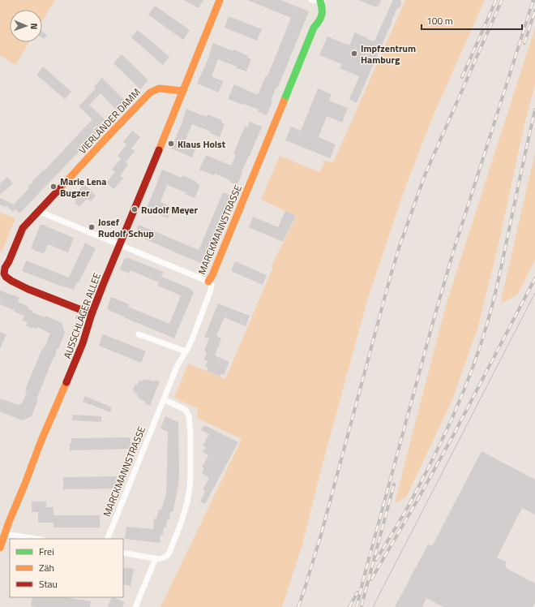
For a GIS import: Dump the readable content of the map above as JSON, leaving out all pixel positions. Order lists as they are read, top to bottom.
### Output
{
  "streets": {
    "street": ["VIERLÄNDER DAMM", "MARCKMANNSTRASSE", "AUSSCHLÄGER ALLEE"]
  },
  "crossings": [
    ["VIERLÄNDER DAMM", "AUSSCHLÄGER ALLEE"]
  ],
  "places": [
    "Impfzentrum Hamburg",
    "Klaus Holst",
    "Marie Lena Bugzer",
    "Rudolf Meyer",
    "Josef Rudolf Schup"
  ],
  "legend": ["Frei", "Zäh", "Stau"],
  "scale_bar": "100 m",
  "north": "right"
}
